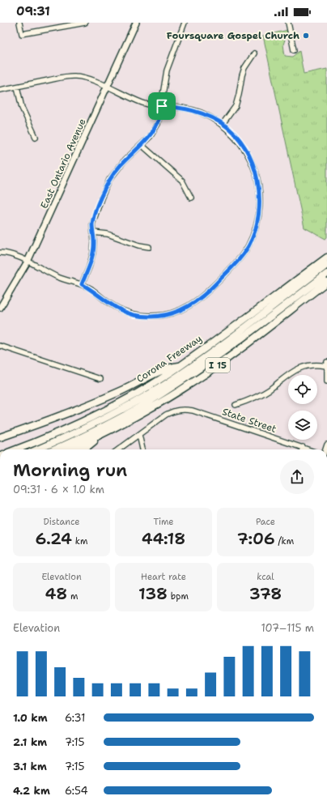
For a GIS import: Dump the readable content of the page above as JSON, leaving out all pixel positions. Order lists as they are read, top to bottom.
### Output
{
  "streets": {
    "highway": ["Corona Freeway", "I 15"],
    "main road": ["East Ontario Avenue"],
    "street": ["State Street"]
  },
  "places": ["Foursquare Gospel Church"],
  "page": {
    "status": "09:31",
    "heading": ["Morning run", "09:31 · 6 × 1.0 km"],
    "stats": [
      ["Distance", "6.24 km"],
      ["Time", "44:18"],
      ["Pace", "7:06 /km"],
      ["Elevation", "48 m"],
      ["Heart rate", "138 bpm"],
      ["kcal", "378"]
    ],
    "chart": ["Elevation", "107–115 m"],
    "list": [
      {
        "name": "1.0 km",
        "note": "6:31"
      },
      {
        "name": "2.1 km",
        "note": "7:15"
      },
      {
        "name": "3.1 km",
        "note": "7:15"
      },
      {
        "name": "4.2 km",
        "note": "6:54"
      }
    ]
  }
}
